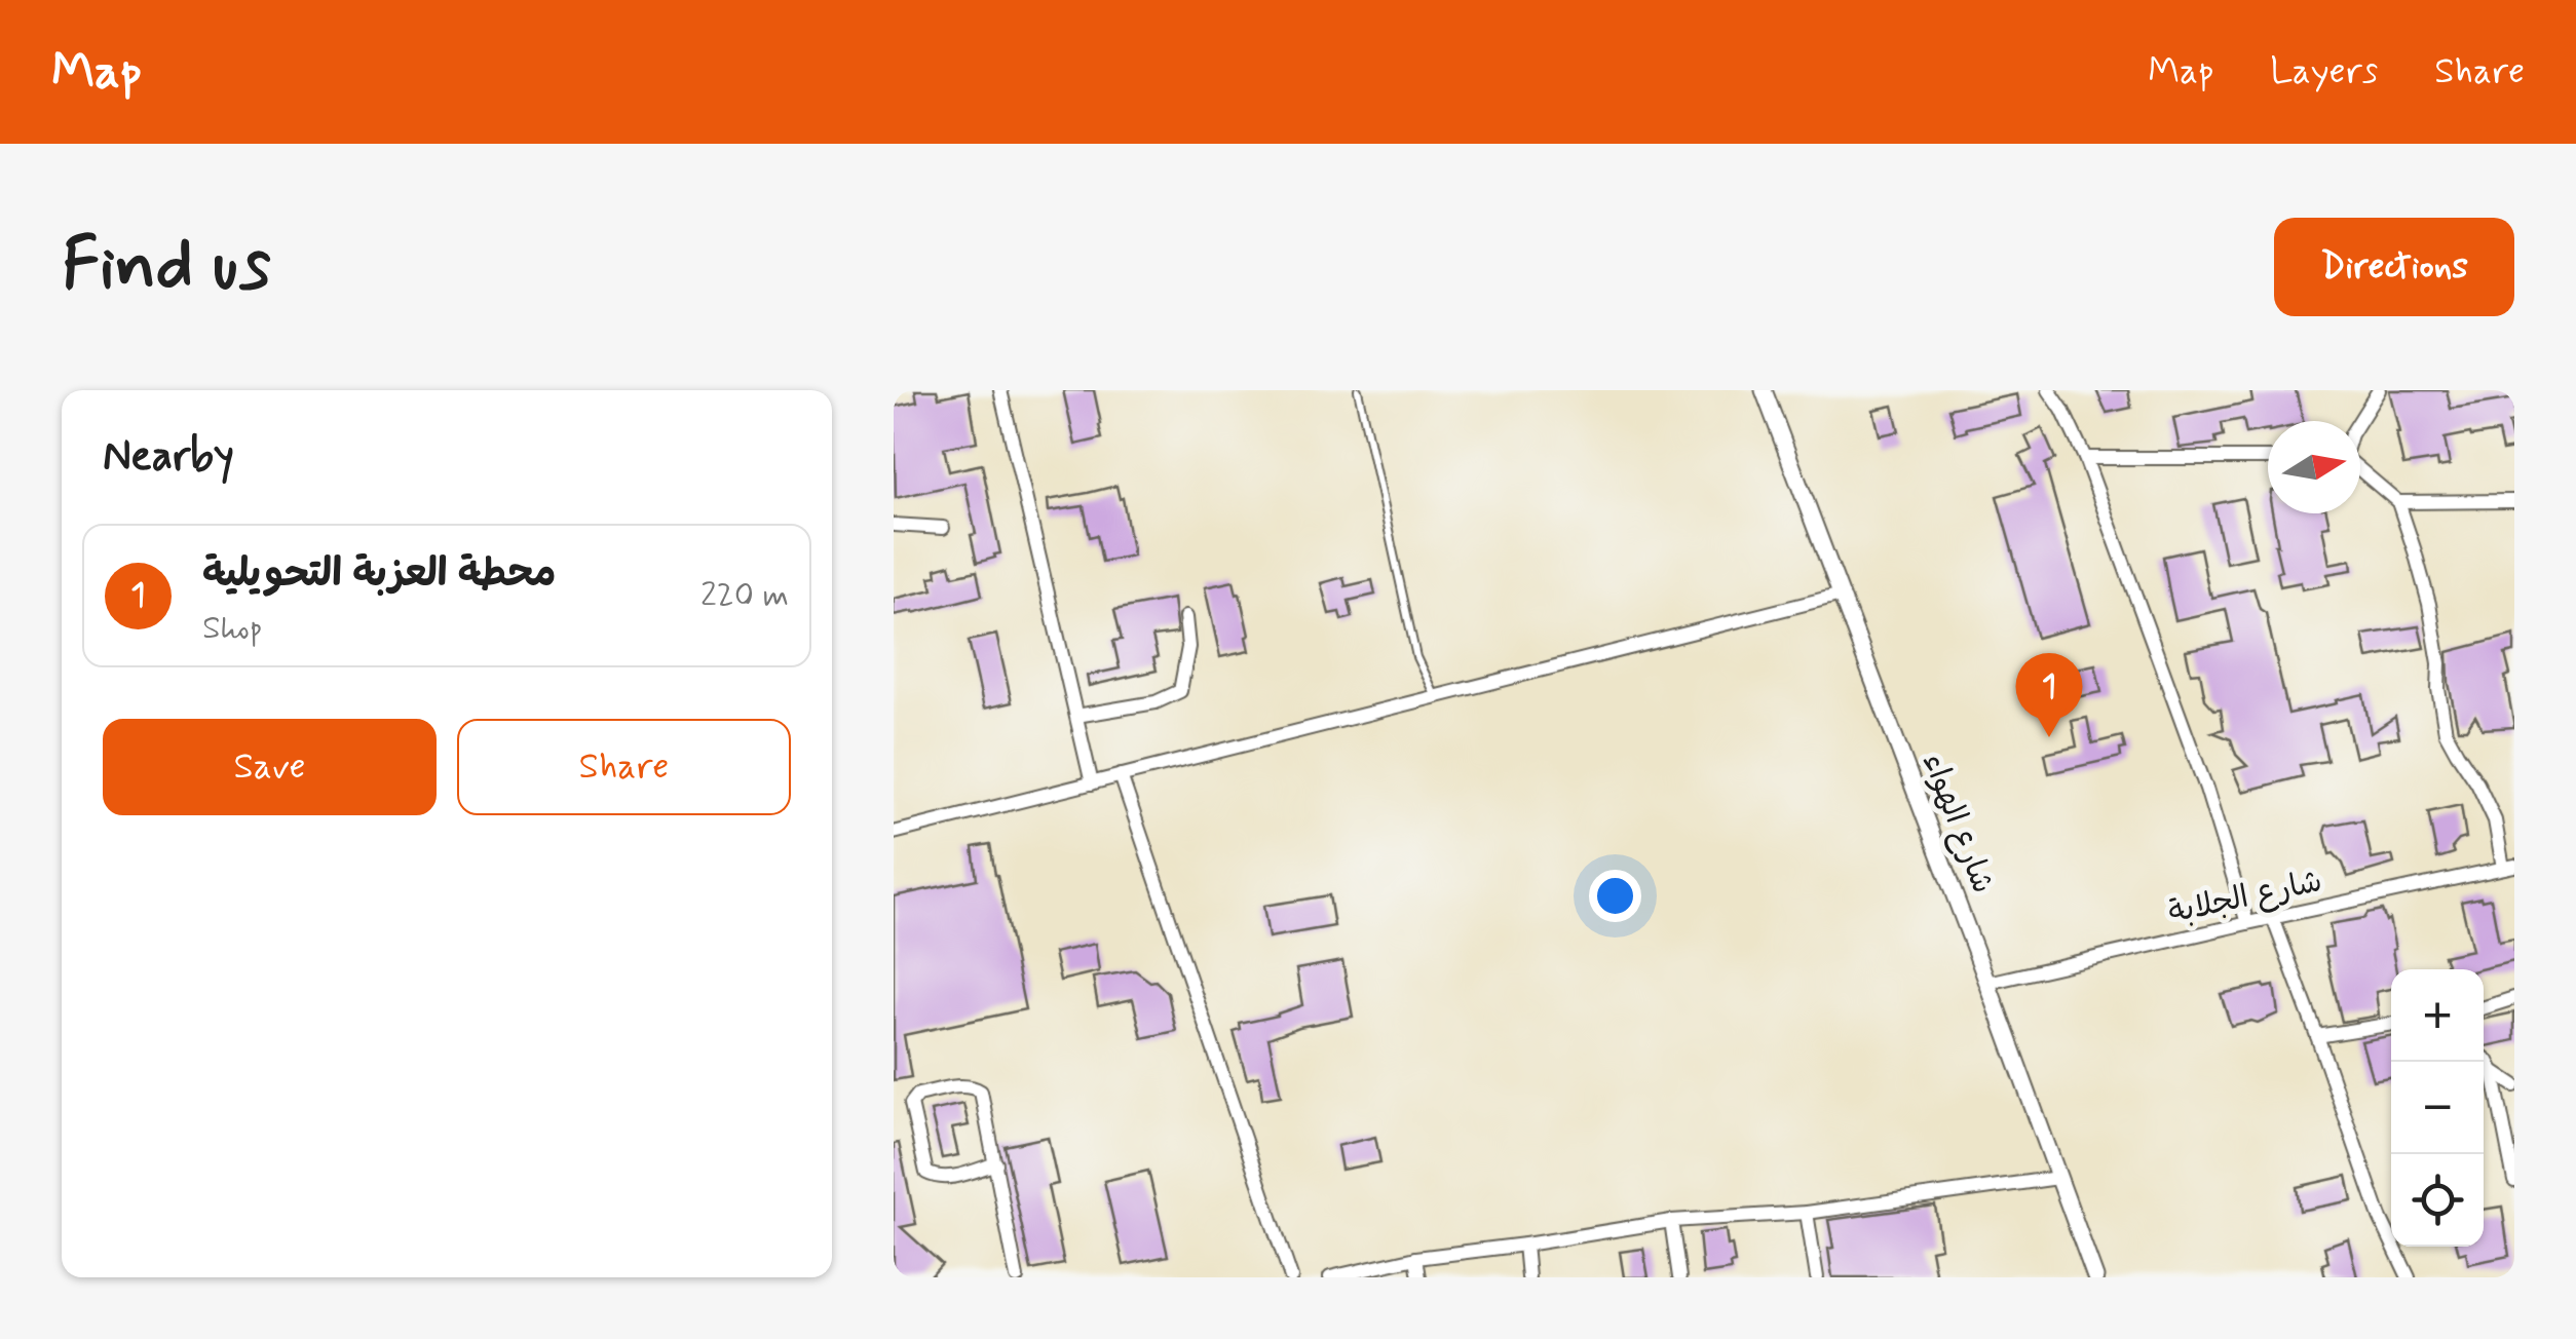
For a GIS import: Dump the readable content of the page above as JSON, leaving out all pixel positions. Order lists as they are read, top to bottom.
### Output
{
  "streets": {
    "street": ["شارع الهواء", "شارع الجلابة"]
  },
  "crossings": [
    ["شارع الهواء", "شارع الجلابة"]
  ],
  "north": "right",
  "page": {
    "header": "Map",
    "nav": ["Map", "Layers", "Share"],
    "buttons": [
      "Directions",
      ["Save", "Share"]
    ],
    "title": "Find us",
    "heading": "Nearby",
    "list": [
      {
        "mark": "1",
        "name": "محطة العزبة التحويلية",
        "note": "Shop",
        "value": "220 m"
      }
    ],
    "pins": "1",
    "map_buttons": ["+", "−"]
  }
}
